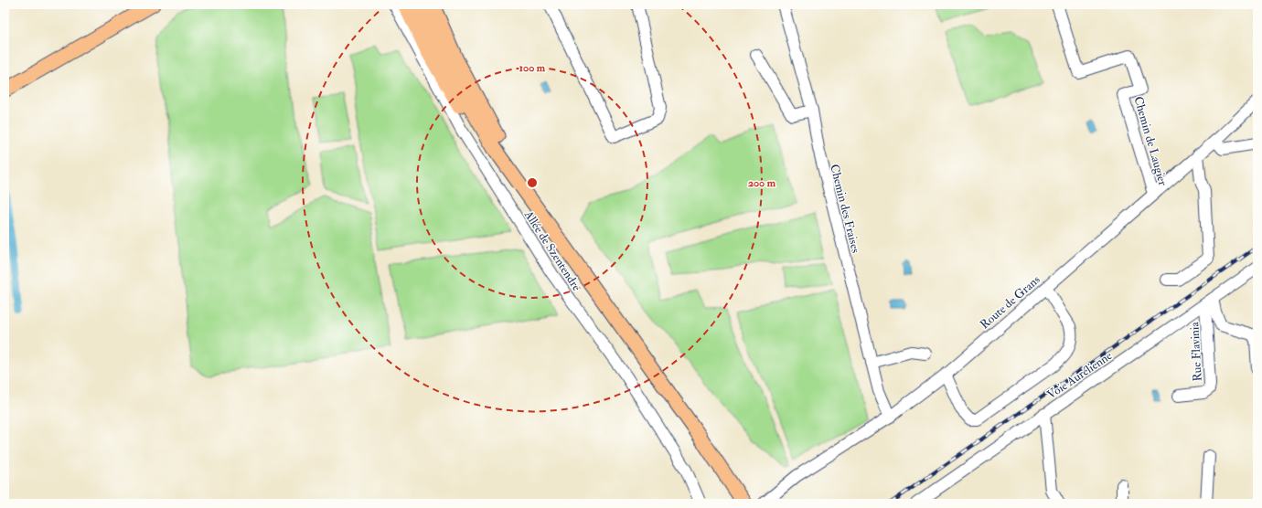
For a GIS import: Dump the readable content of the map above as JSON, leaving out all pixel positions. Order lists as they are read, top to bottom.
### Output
{
  "streets": {
    "street": [
      "Chemin de Laugier",
      "Chemin des Fraises",
      "Allée de Szentendre",
      "Route de Grans",
      "Rue Flavinia",
      "Voie Aurélienne"
    ]
  },
  "crossings": [
    ["Chemin de Laugier", "Route de Grans"],
    ["Chemin des Fraises", "Route de Grans"],
    ["Rue Flavinia", "Voie Aurélienne"]
  ],
  "rings": ["100 m", "200 m"]
}
